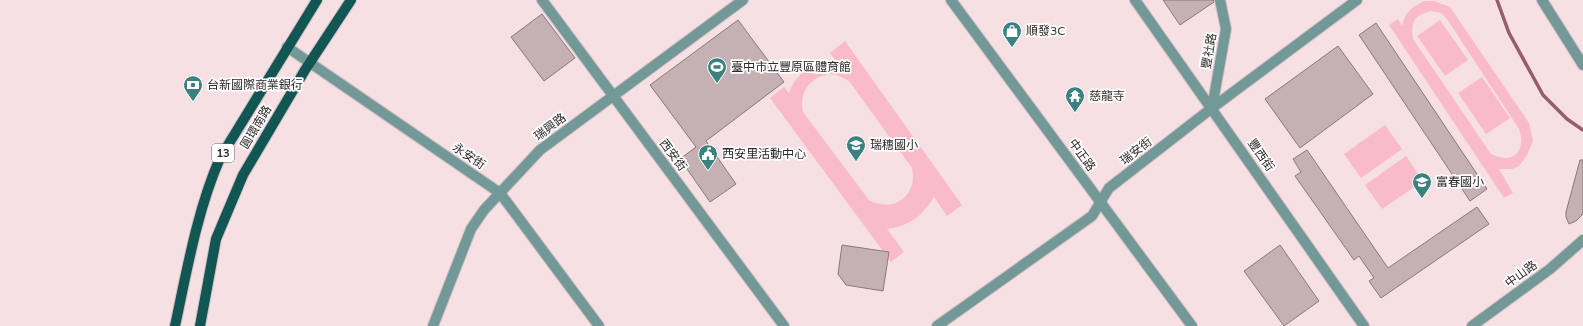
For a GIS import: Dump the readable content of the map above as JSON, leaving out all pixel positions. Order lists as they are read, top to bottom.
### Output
{
  "streets": {
    "main road": ["圓環南路", "13"],
    "street": [
      "豐社路",
      "瑞興路",
      "瑞安街",
      "西安街",
      "中正路",
      "豐西街",
      "永安街",
      "中山路"
    ]
  },
  "crossings": [
    ["豐社路", "瑞安街"],
    ["豐社路", "豐西街"],
    ["圓環南路", "永安街"],
    ["瑞興路", "西安街"],
    ["瑞興路", "永安街"],
    ["瑞安街", "中正路"],
    ["瑞安街", "豐西街"]
  ],
  "places": {
    "shop": ["順發3C"],
    "sports": ["臺中市立豐原區體育館"],
    "bank": ["台新國際商業銀行"],
    "temple": ["慈龍寺"],
    "school or university": ["瑞穗國小", "富春國小"],
    "public building": ["西安里活動中心"]
  }
}
